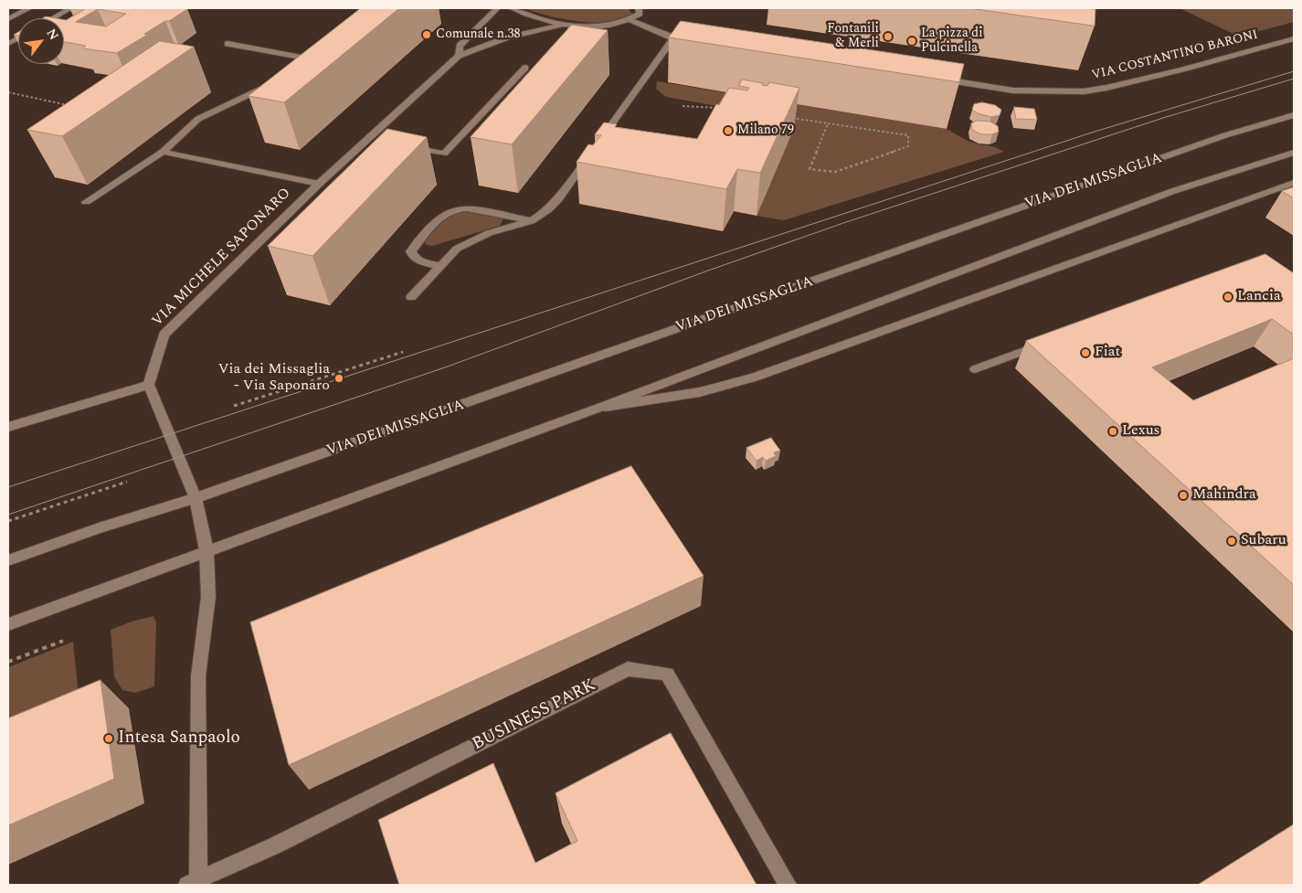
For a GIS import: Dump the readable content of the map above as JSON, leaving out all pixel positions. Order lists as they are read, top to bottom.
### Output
{
  "streets": {
    "street": [
      "VIA COSTANTINO BARONI",
      "VIA DEI MISSAGLIA",
      "VIA MICHELE SAPONARO",
      "BUSINESS PARK"
    ]
  },
  "places": [
    "Comunale n.38",
    "Fontanili & Merli",
    "La pizza di Pulcinella",
    "Milano 79",
    "Lancia",
    "Fiat",
    "Via dei Missaglia - Via Saponaro",
    "Lexus",
    "Mahindra",
    "Subaru",
    "Intesa Sanpaolo"
  ],
  "north": "top right"
}
